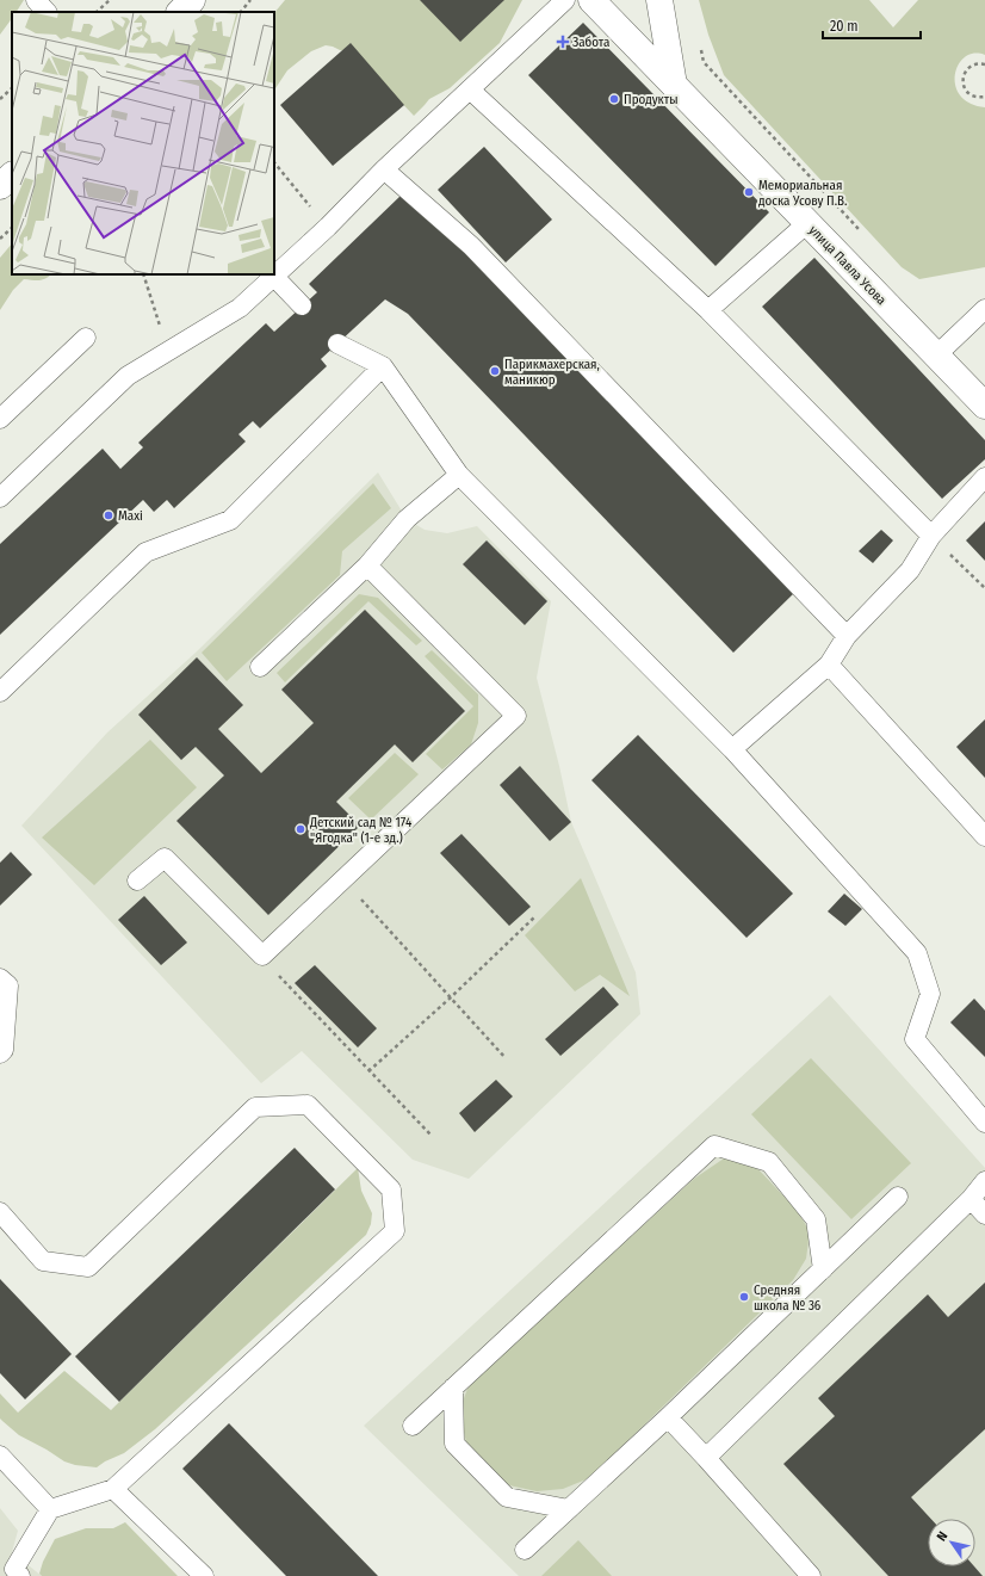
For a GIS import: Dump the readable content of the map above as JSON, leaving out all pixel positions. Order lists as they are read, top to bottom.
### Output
{
  "streets": {
    "street": ["улица Павла Усова"]
  },
  "places": {
    "health": ["Забота"],
    "other": [
      "Продукты",
      "Мемориальная доска Усову П.В.",
      "Парикмахерская, маникюр",
      "Maxi",
      "Детский сад № 174 \"Ягодка\" (1-е зд.)",
      "Средняя школа № 36"
    ]
  },
  "scale_bar": "20 m",
  "north": "top left"
}
